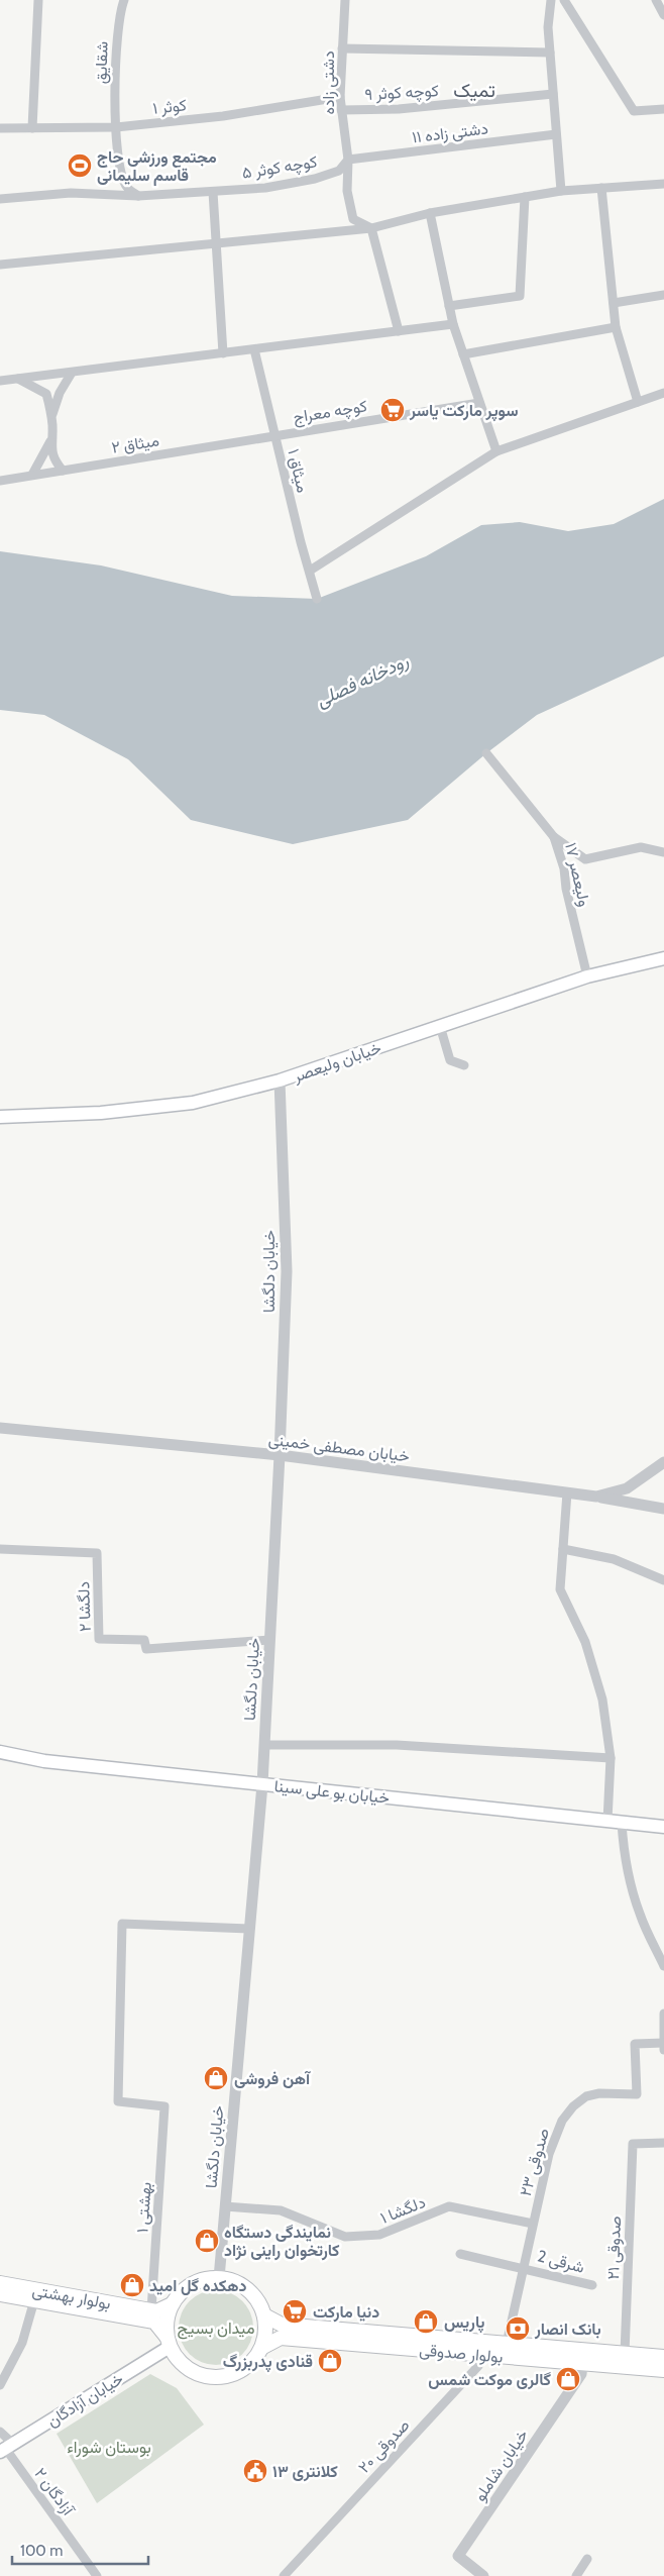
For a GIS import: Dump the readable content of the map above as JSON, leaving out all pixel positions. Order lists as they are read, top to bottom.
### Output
{
  "streets": {
    "main road": [
      "خیابان ولیعصر",
      "خیابان بو علی سینا",
      "بولوار بهشتی",
      "بولوار صدوقی",
      "خیابان آزادگان"
    ],
    "street": [
      "شقایق",
      "دشتی زاده",
      "کوچه کوثر ۹",
      "کوثر ۱",
      "دشتی زاده ۱۱",
      "کوچه کوثر ۵",
      "کوچه معراج",
      "میثاق ۲",
      "میثاق ۱",
      "ولیعصر ۱۷",
      "خیابان دلگشا",
      "خیابان مصطفی خمینی",
      "دلگشا ۲",
      "صدوقی ۲۳",
      "بهشتی ۱",
      "دلگشا ۱",
      "صدوقی ۲۱",
      "شرقی 2",
      "صدوقی ۲۰",
      "خیابان شاملو",
      "آزادگان ۲"
    ]
  },
  "crossings": [
    ["شقایق", "کوثر ۱"],
    ["دشتی زاده", "کوچه کوثر ۹"],
    ["دشتی زاده", "کوثر ۱"],
    ["دشتی زاده", "دشتی زاده ۱۱"],
    ["دشتی زاده", "کوچه کوثر ۵"],
    ["دشتی زاده ۱۱", "کوچه کوثر ۵"],
    ["کوچه معراج", "میثاق ۲"],
    ["کوچه معراج", "میثاق ۱"],
    ["میثاق ۲", "میثاق ۱"],
    ["ولیعصر ۱۷", "خیابان ولیعصر"],
    ["خیابان ولیعصر", "خیابان دلگشا"],
    ["خیابان دلگشا", "خیابان مصطفی خمینی"],
    ["خیابان دلگشا", "دلگشا ۲"],
    ["خیابان دلگشا", "خیابان بو علی سینا"],
    ["خیابان دلگشا", "بهشتی ۱"],
    ["خیابان دلگشا", "دلگشا ۱"],
    ["خیابان دلگشا", "بولوار بهشتی"],
    ["خیابان دلگشا", "بولوار صدوقی"],
    ["خیابان دلگشا", "خیابان آزادگان"],
    ["صدوقی ۲۳", "دلگشا ۱"],
    ["صدوقی ۲۳", "شرقی 2"],
    ["صدوقی ۲۳", "بولوار صدوقی"],
    ["بهشتی ۱", "بولوار بهشتی"],
    ["صدوقی ۲۱", "بولوار صدوقی"],
    ["بولوار بهشتی", "بولوار صدوقی"],
    ["بولوار بهشتی", "خیابان آزادگان"],
    ["بولوار صدوقی", "خیابان آزادگان"],
    ["بولوار صدوقی", "صدوقی ۲۰"],
    ["بولوار صدوقی", "خیابان شاملو"],
    ["خیابان آزادگان", "آزادگان ۲"]
  ],
  "districts": ["تمیک"],
  "water": ["رودخانه فصلی"],
  "parks": ["میدان بسیج", "بوستان شوراء"],
  "places": {
    "sports": ["مجتمع ورزشی حاج قاسم سلیمانی"],
    "supermarket": ["سوپر مارکت یاسر", "دنیا مارکت"],
    "shop": [
      "آهن فروشی",
      "نمایندگی دستگاه کارتخوان راینی نژاد",
      "دهکده گل امید",
      "پاریس",
      "قنادی پدربزرگ",
      "گالری موکت شمس"
    ],
    "bank": ["بانک انصار"],
    "public building": ["کلانتری ۱۳"]
  },
  "scale_bar": "100 m"
}
